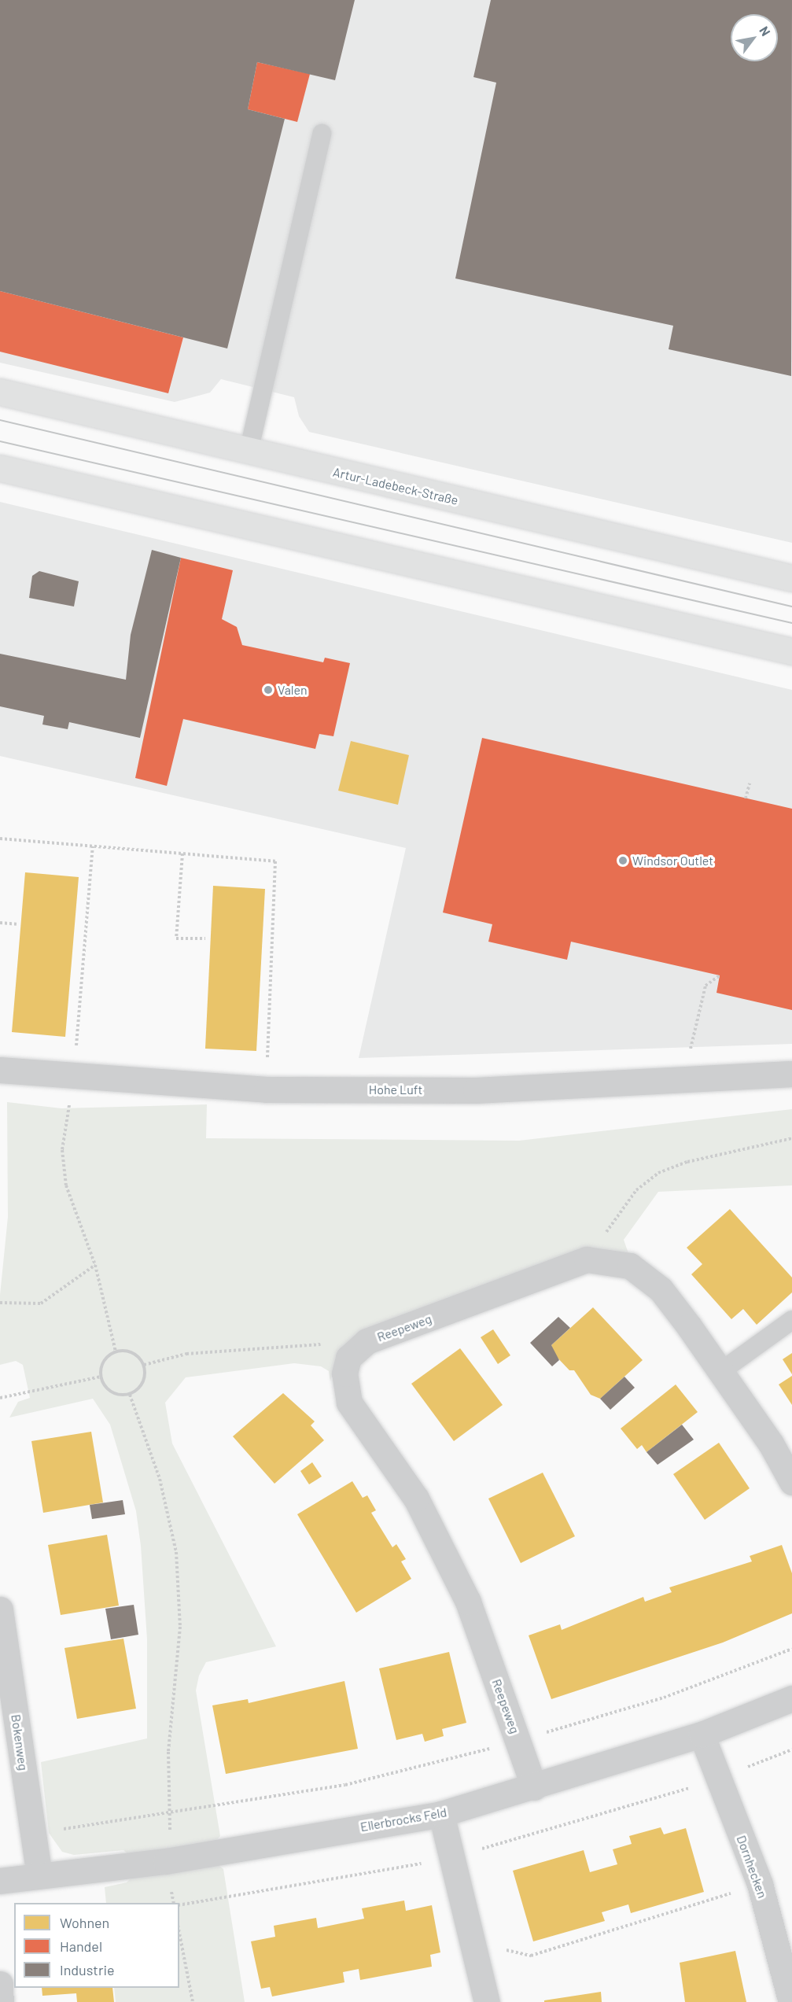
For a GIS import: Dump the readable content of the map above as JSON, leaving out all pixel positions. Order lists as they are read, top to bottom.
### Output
{
  "streets": {
    "street": [
      "Artur-Ladebeck-Straße",
      "Hohe Luft",
      "Reepeweg",
      "Bokenweg",
      "Ellerbrocks Feld",
      "Dornhecken"
    ]
  },
  "crossings": [
    ["Reepeweg", "Ellerbrocks Feld"],
    ["Bokenweg", "Ellerbrocks Feld"],
    ["Ellerbrocks Feld", "Dornhecken"]
  ],
  "places": ["Valen", "Windsor Outlet"],
  "legend": ["Wohnen", "Handel", "Industrie"],
  "north": "top right"
}
